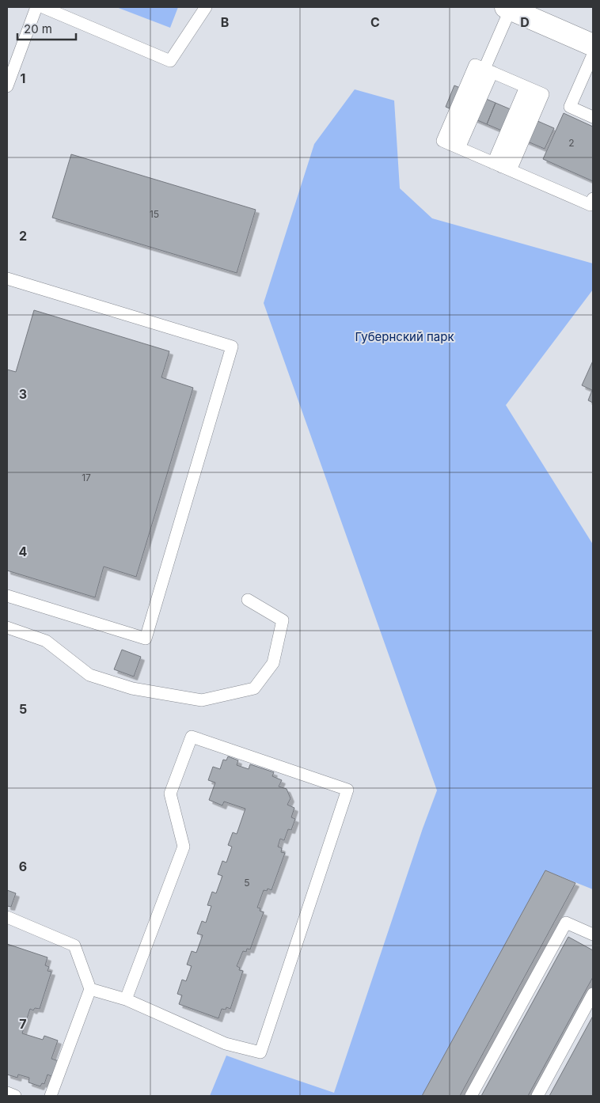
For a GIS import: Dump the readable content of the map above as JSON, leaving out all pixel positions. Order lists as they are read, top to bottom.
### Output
{
  "parks": ["Губернский парк"],
  "house_numbers": [
    "2",
    "15",
    "17",
    "5"
  ],
  "scale_bar": "20 m",
  "grid": {
    "columns": ["B", "C", "D"],
    "rows": [
      "1",
      "2",
      "3",
      "4",
      "5",
      "6",
      "7"
    ]
  }
}
